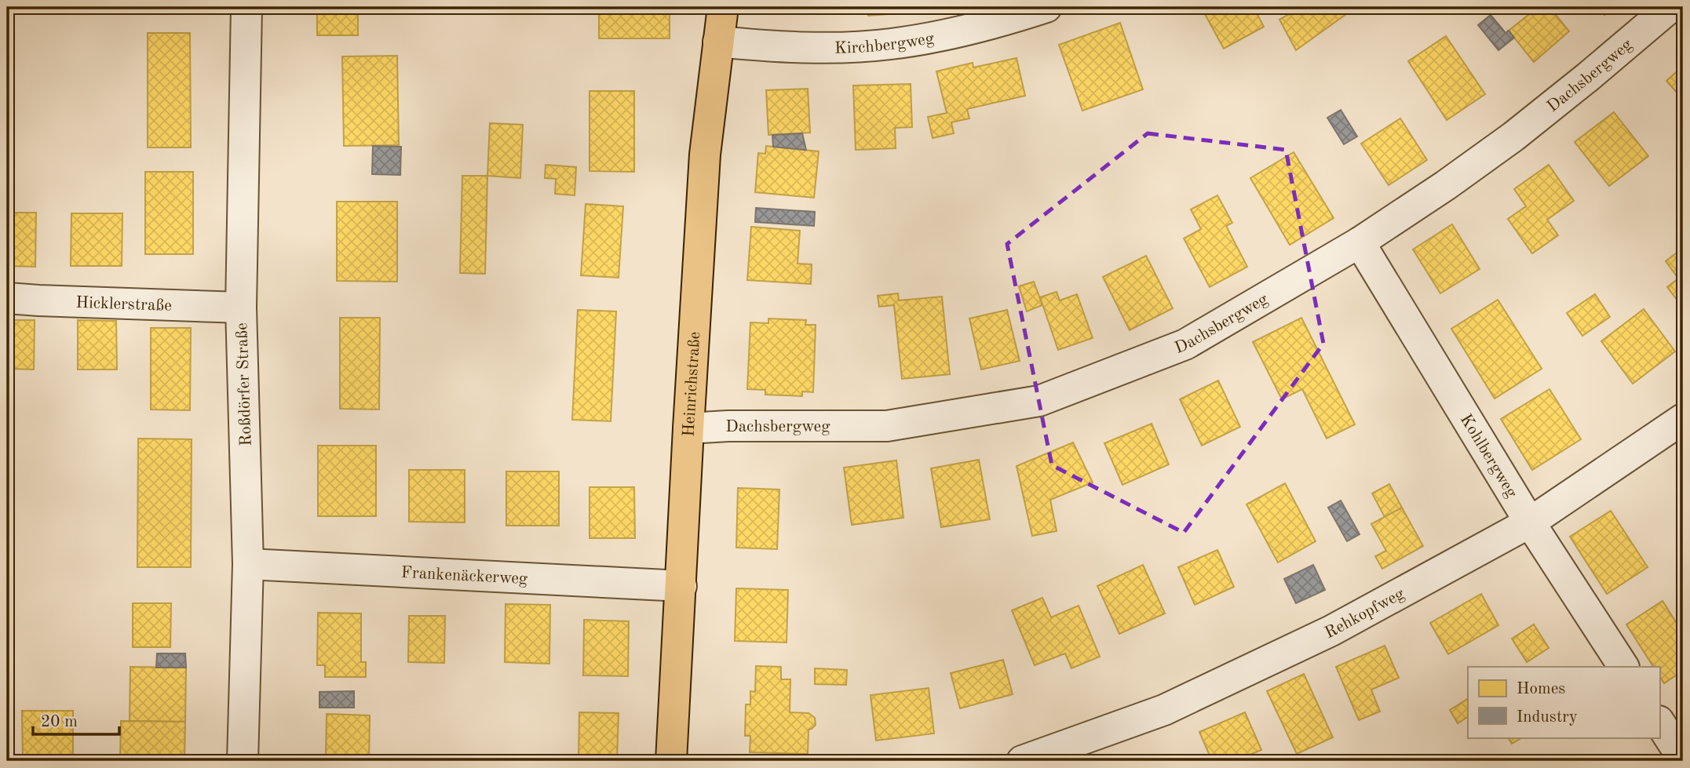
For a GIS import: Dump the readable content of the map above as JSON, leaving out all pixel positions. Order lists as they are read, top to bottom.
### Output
{
  "streets": {
    "main road": ["Heinrichstraße"],
    "street": [
      "Kirchbergweg",
      "Dachsbergweg",
      "Hicklerstraße",
      "Roßdörfer Straße",
      "Kohlbergweg",
      "Frankenäckerweg",
      "Rehkopfweg"
    ]
  },
  "crossings": [
    ["Kirchbergweg", "Heinrichstraße"],
    ["Dachsbergweg", "Heinrichstraße"],
    ["Dachsbergweg", "Kohlbergweg"],
    ["Hicklerstraße", "Roßdörfer Straße"],
    ["Heinrichstraße", "Frankenäckerweg"],
    ["Roßdörfer Straße", "Frankenäckerweg"],
    ["Kohlbergweg", "Rehkopfweg"]
  ],
  "legend": ["Homes", "Industry"],
  "scale_bar": "20 m"
}
